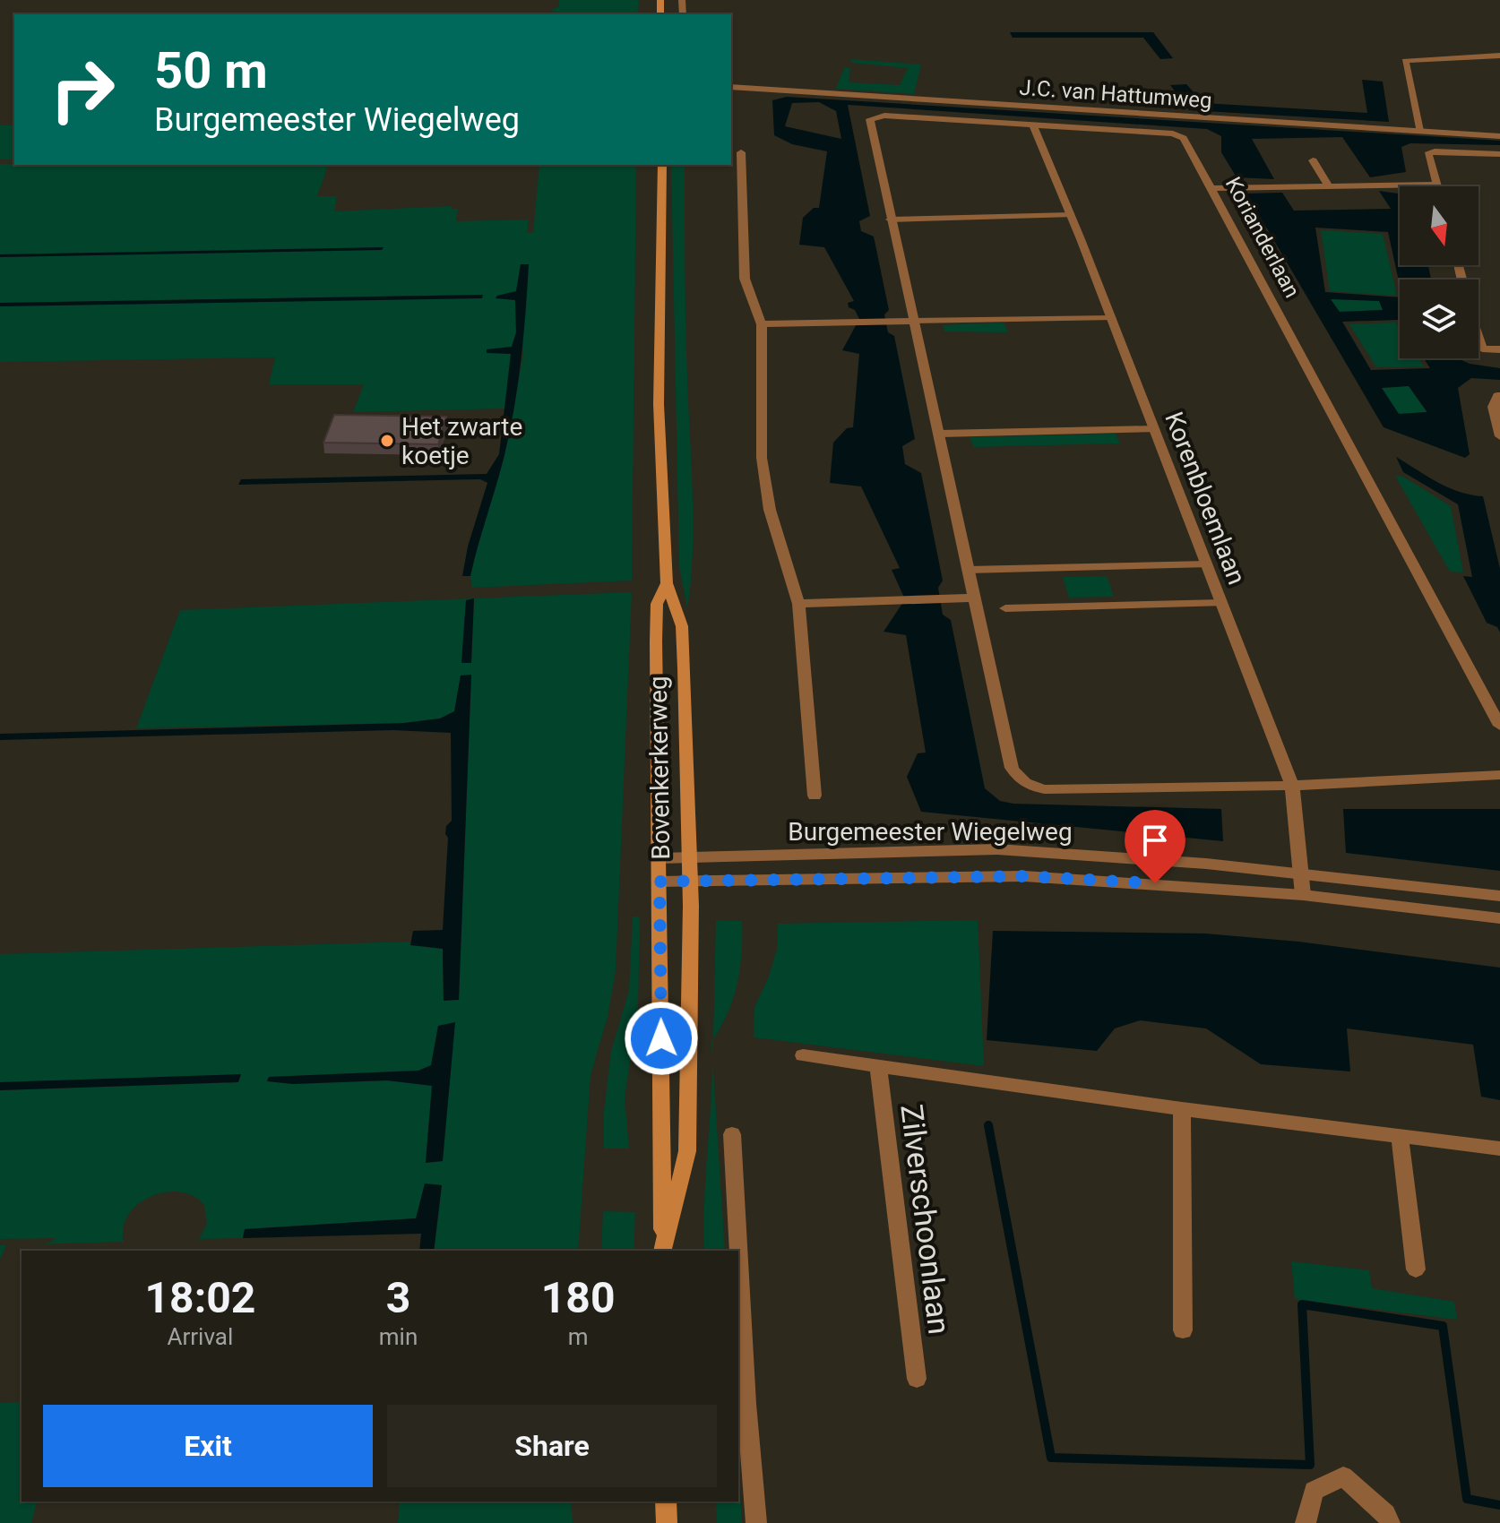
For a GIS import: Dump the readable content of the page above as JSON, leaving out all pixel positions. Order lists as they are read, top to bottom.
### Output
{
  "streets": {
    "main road": ["Bovenkerkerweg"],
    "street": [
      "J.C. van Hattumweg",
      "Korianderlaan",
      "Korenbloemlaan",
      "Burgemeester Wiegelweg",
      "Zilverschoonlaan"
    ]
  },
  "crossings": [
    ["Korianderlaan", "Korenbloemlaan"],
    ["Korenbloemlaan", "Burgemeester Wiegelweg"],
    ["Bovenkerkerweg", "Burgemeester Wiegelweg"]
  ],
  "places": ["Het zwarte koetje"],
  "north": "bottom",
  "page": {
    "turn": ["50 m", "Burgemeester Wiegelweg"],
    "eta": [
      "18:02",
      "Arrival",
      "3",
      "min",
      "180",
      "m"
    ],
    "buttons": ["Exit", "Share"]
  }
}
